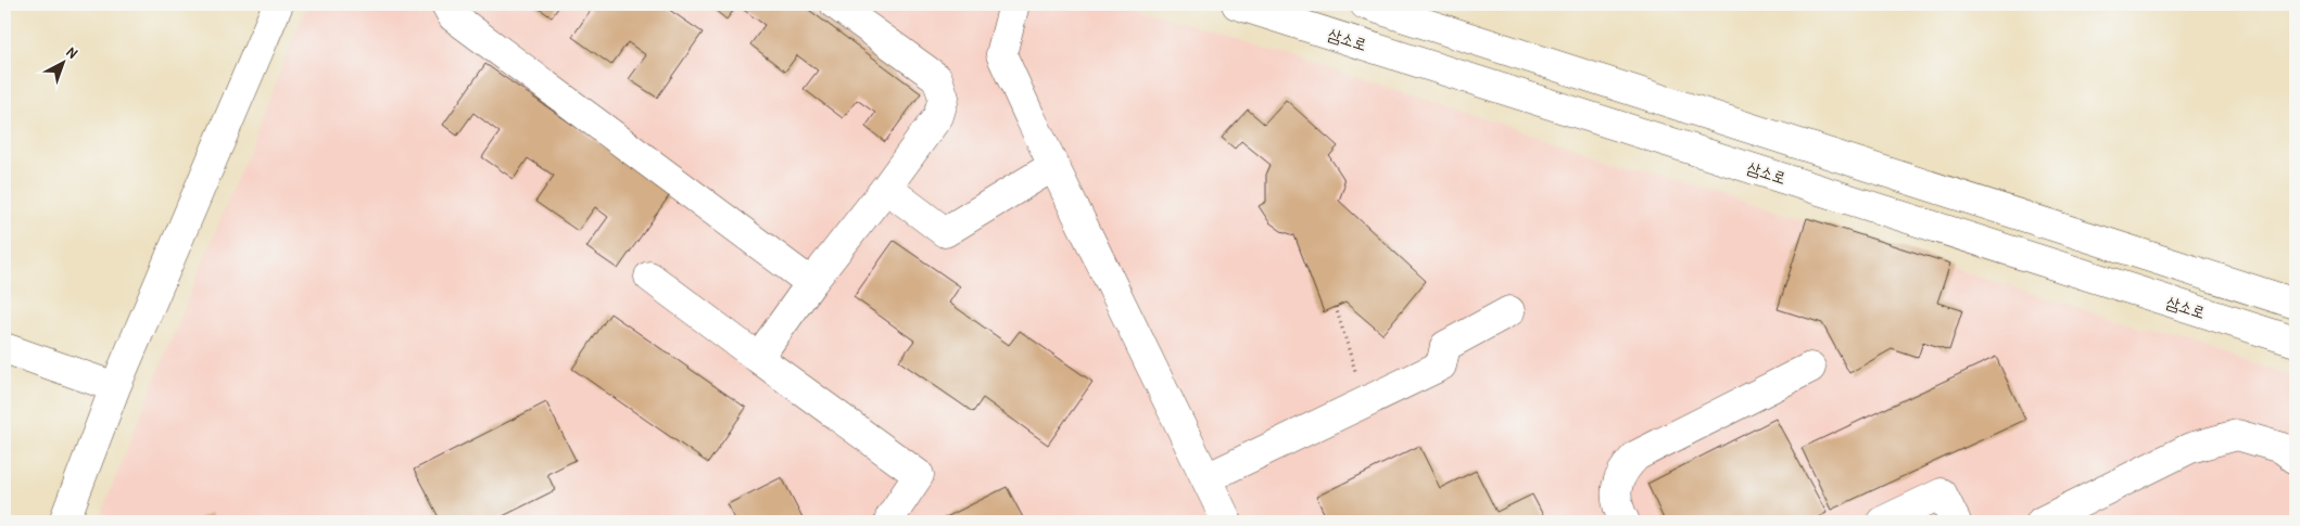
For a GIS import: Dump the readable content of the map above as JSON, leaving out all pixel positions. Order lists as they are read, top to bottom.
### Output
{
  "streets": {
    "street": ["삼소로"]
  },
  "north": "top right"
}
